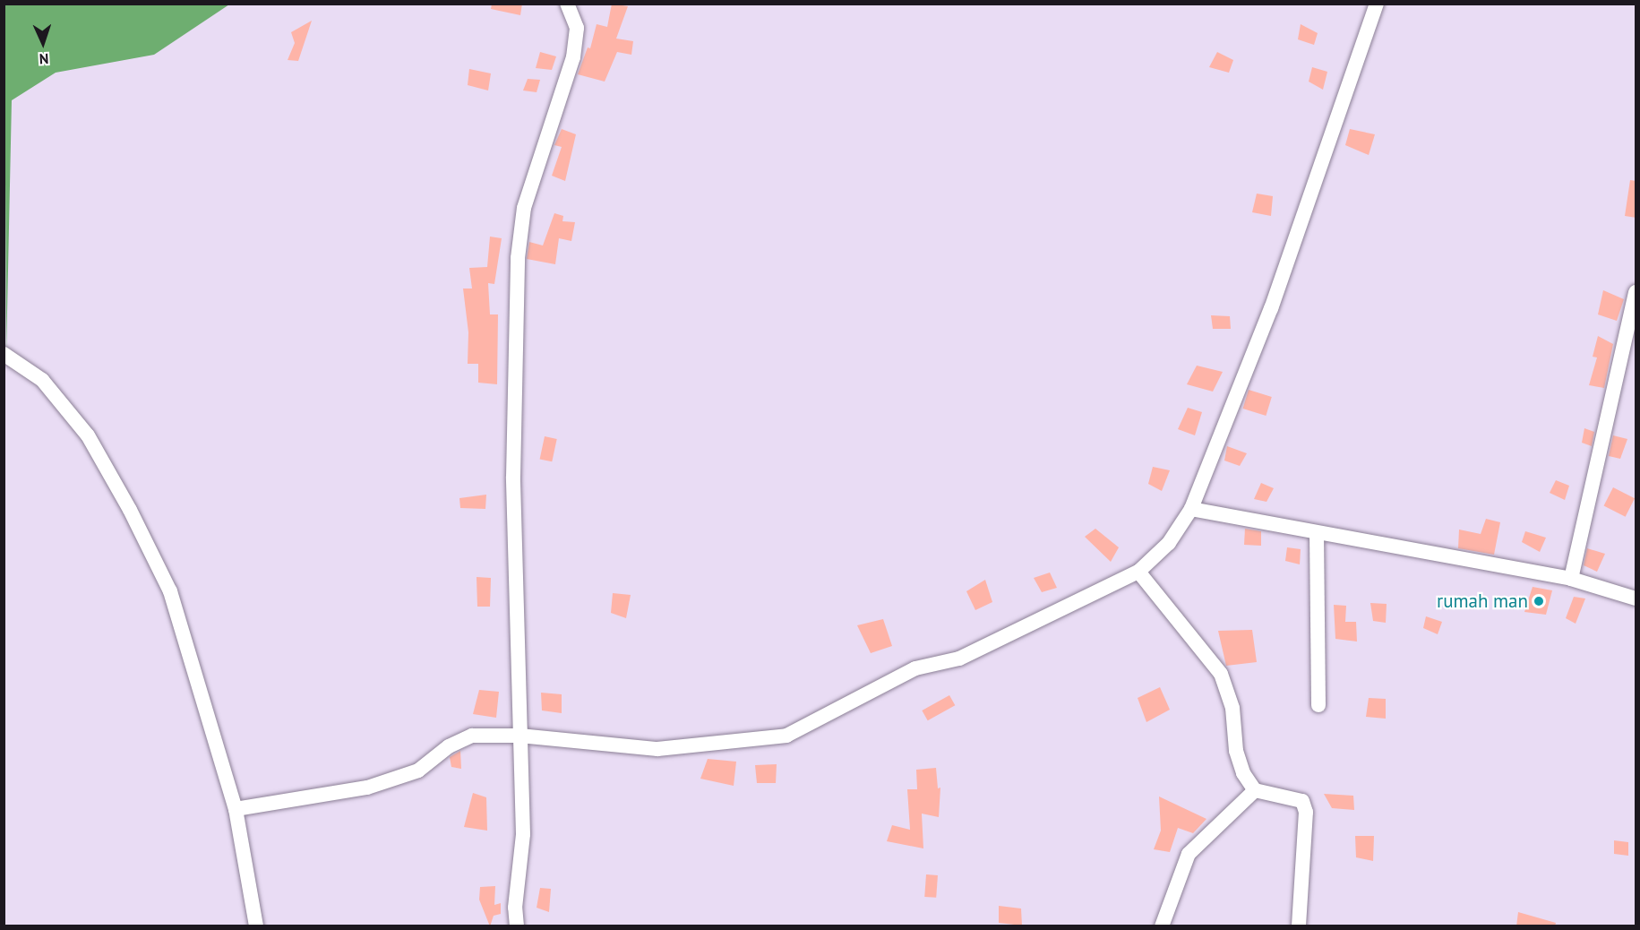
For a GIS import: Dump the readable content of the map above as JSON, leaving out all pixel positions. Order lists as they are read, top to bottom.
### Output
{
  "places": ["rumah man"],
  "north": "bottom"
}
